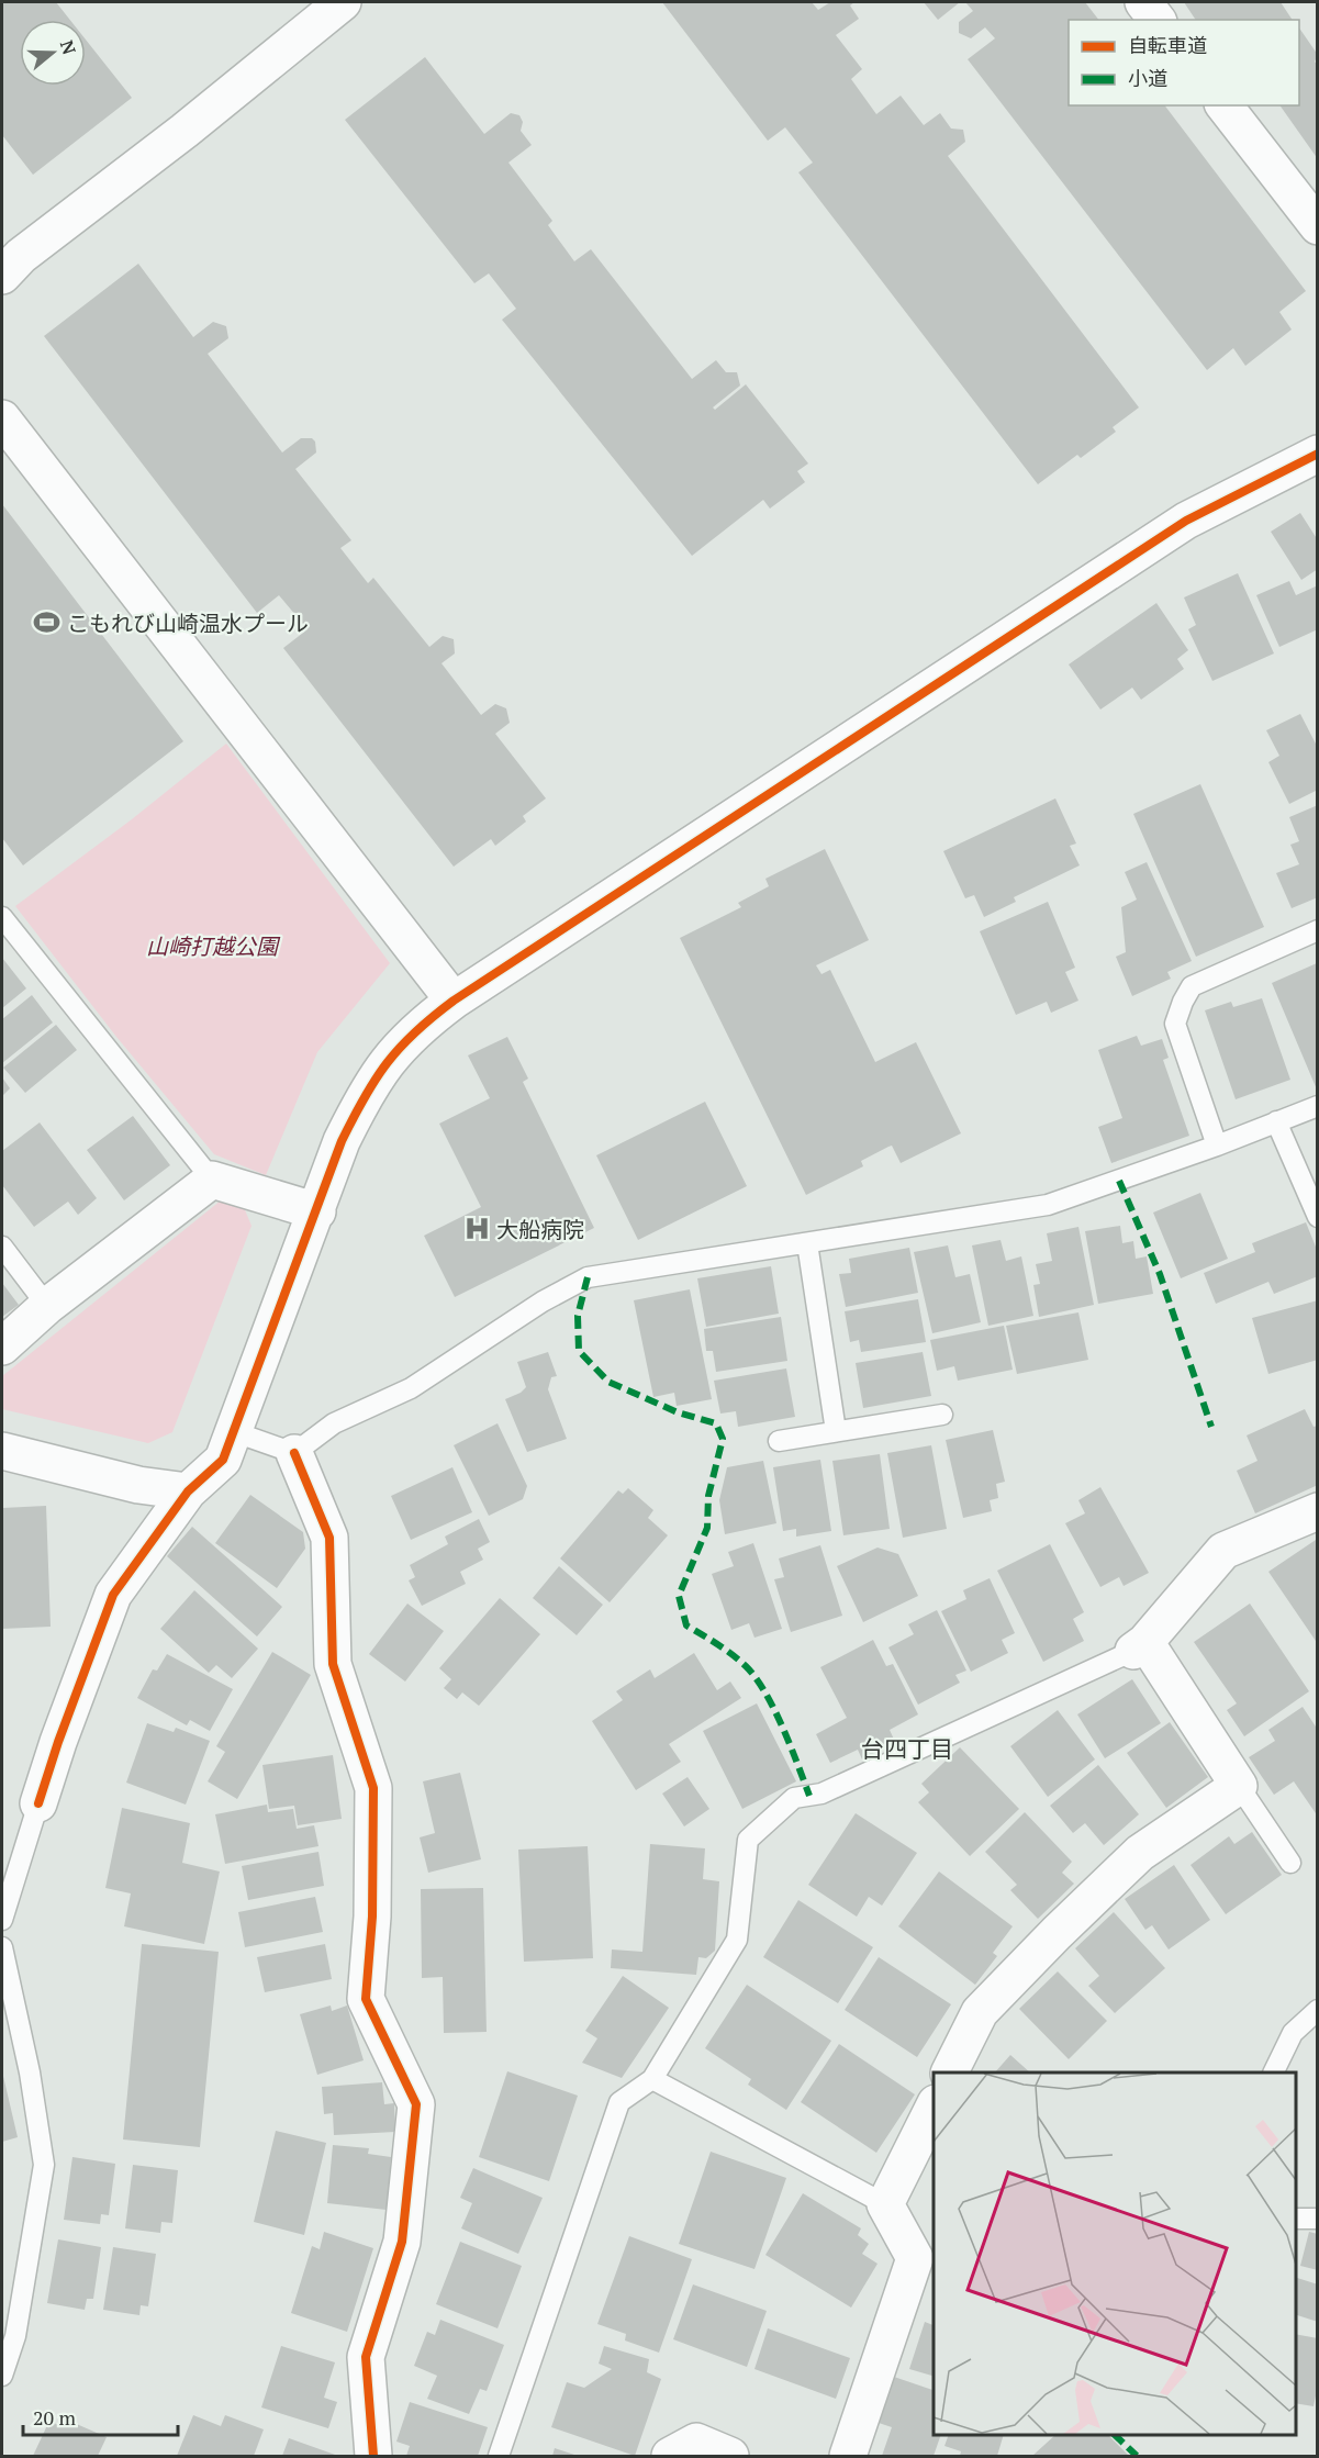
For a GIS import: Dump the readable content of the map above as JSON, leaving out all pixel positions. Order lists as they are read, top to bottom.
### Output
{
  "districts": ["台四丁目"],
  "parks": ["山崎打越公園"],
  "places": {
    "sports": ["こもれび山崎温水プール"],
    "hospital": ["大船病院"]
  },
  "legend": ["自転車道", "小道"],
  "scale_bar": "20 m",
  "north": "right"
}
